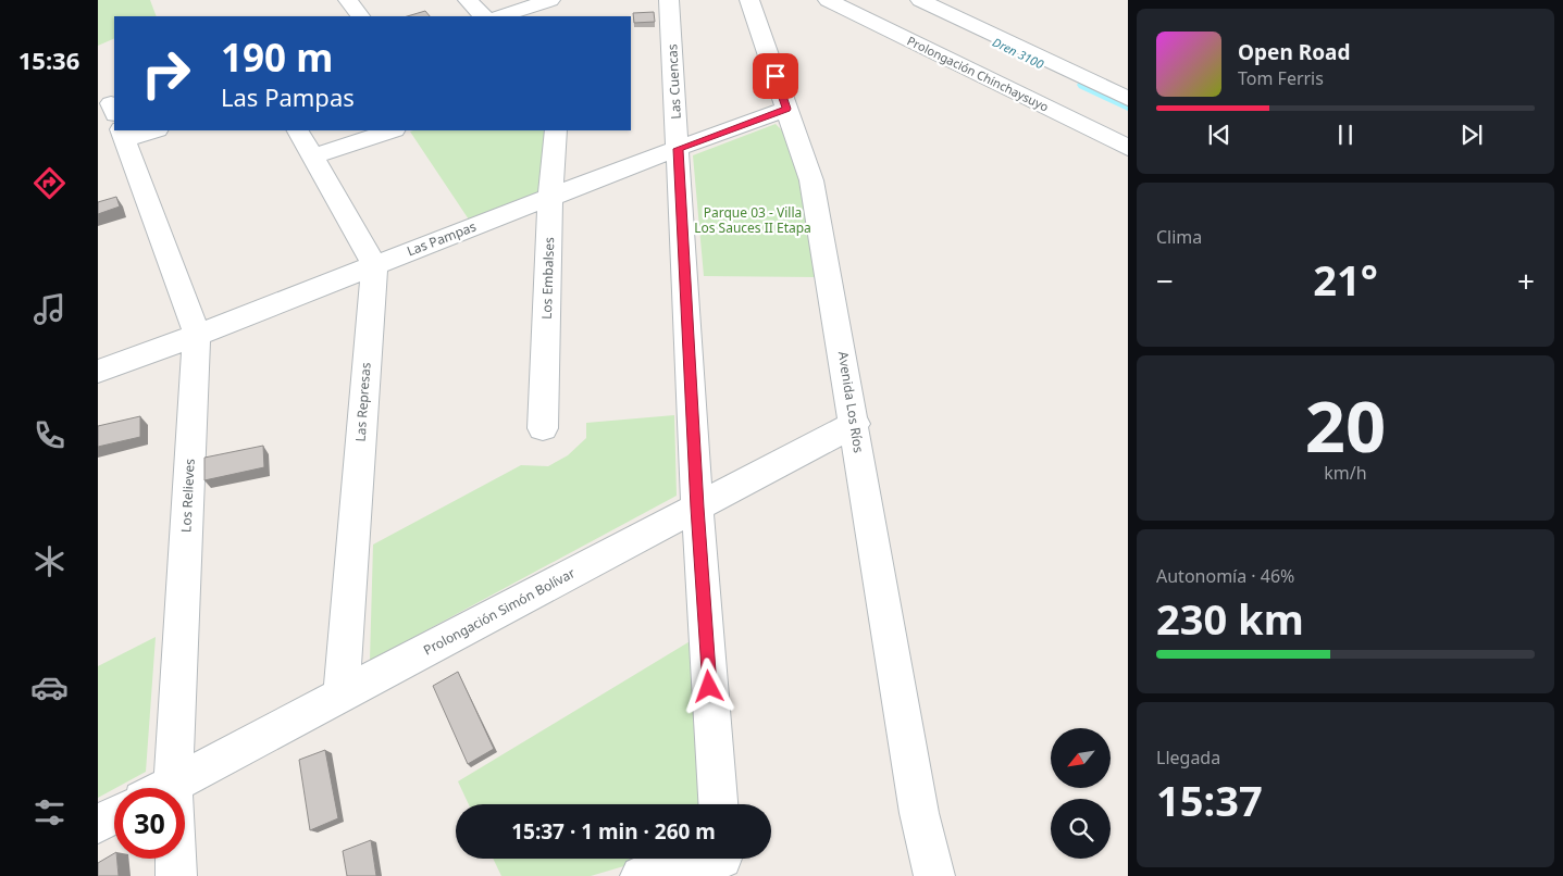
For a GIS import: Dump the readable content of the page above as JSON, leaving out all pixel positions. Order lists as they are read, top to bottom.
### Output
{
  "streets": {
    "street": [
      "Prolongación Chinchaysuyo",
      "Las Cuencas",
      "Las Pampas",
      "Los Embalses",
      "Las Represas",
      "Avenida Los Ríos",
      "Los Relieves",
      "Prolongación Simón Bolívar"
    ]
  },
  "crossings": [
    ["Las Cuencas", "Las Pampas"],
    ["Las Cuencas", "Prolongación Simón Bolívar"],
    ["Las Pampas", "Los Embalses"],
    ["Las Pampas", "Las Represas"],
    ["Las Pampas", "Avenida Los Ríos"],
    ["Las Pampas", "Los Relieves"],
    ["Las Represas", "Prolongación Simón Bolívar"],
    ["Avenida Los Ríos", "Prolongación Simón Bolívar"],
    ["Los Relieves", "Prolongación Simón Bolívar"]
  ],
  "water": ["Dren 3100"],
  "parks": ["Parque 03 - Villa Los Sauces II Etapa"],
  "north": "bottom left",
  "page": {
    "tabs": "15:36",
    "turn": ["190 m", "Las Pampas"],
    "song": ["Open Road", "Tom Ferris"],
    "tile": [
      "Clima",
      ["20", "km/h"],
      ["Autonomía · 46%", "230 km"],
      ["Llegada", "15:37"]
    ],
    "heat": ["−", "21°", "+"],
    "limit": "30",
    "trip": "15:37 · 1 min · 260 m"
  }
}
